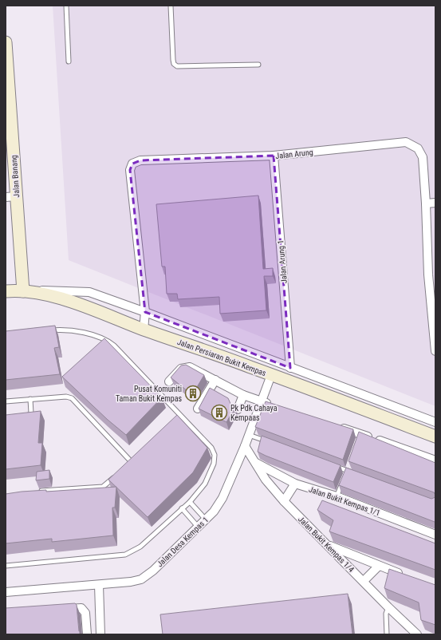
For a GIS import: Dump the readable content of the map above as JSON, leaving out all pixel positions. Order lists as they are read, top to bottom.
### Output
{
  "streets": {
    "street": [
      "Jalan Arung",
      "Jalan Banang",
      "Jalan Arung 1",
      "Jalan Persiaran Bukit Kempas",
      "Jalan Bukit Kempas 1/1",
      "Jalan Desa Kempas 1",
      "Jalan Bukit Kempas 1/4"
    ]
  },
  "crossings": [
    ["Jalan Arung", "Jalan Arung 1"],
    ["Jalan Arung", "Jalan Persiaran Bukit Kempas"],
    ["Jalan Banang", "Jalan Persiaran Bukit Kempas"],
    ["Jalan Persiaran Bukit Kempas", "Jalan Desa Kempas 1"],
    ["Jalan Bukit Kempas 1/1", "Jalan Bukit Kempas 1/4"],
    ["Jalan Desa Kempas 1", "Jalan Bukit Kempas 1/4"]
  ],
  "places": {
    "building": ["Pusat Komuniti Taman Bukit Kempas", "Pk Pdk Cahaya Kempaas"]
  }
}
